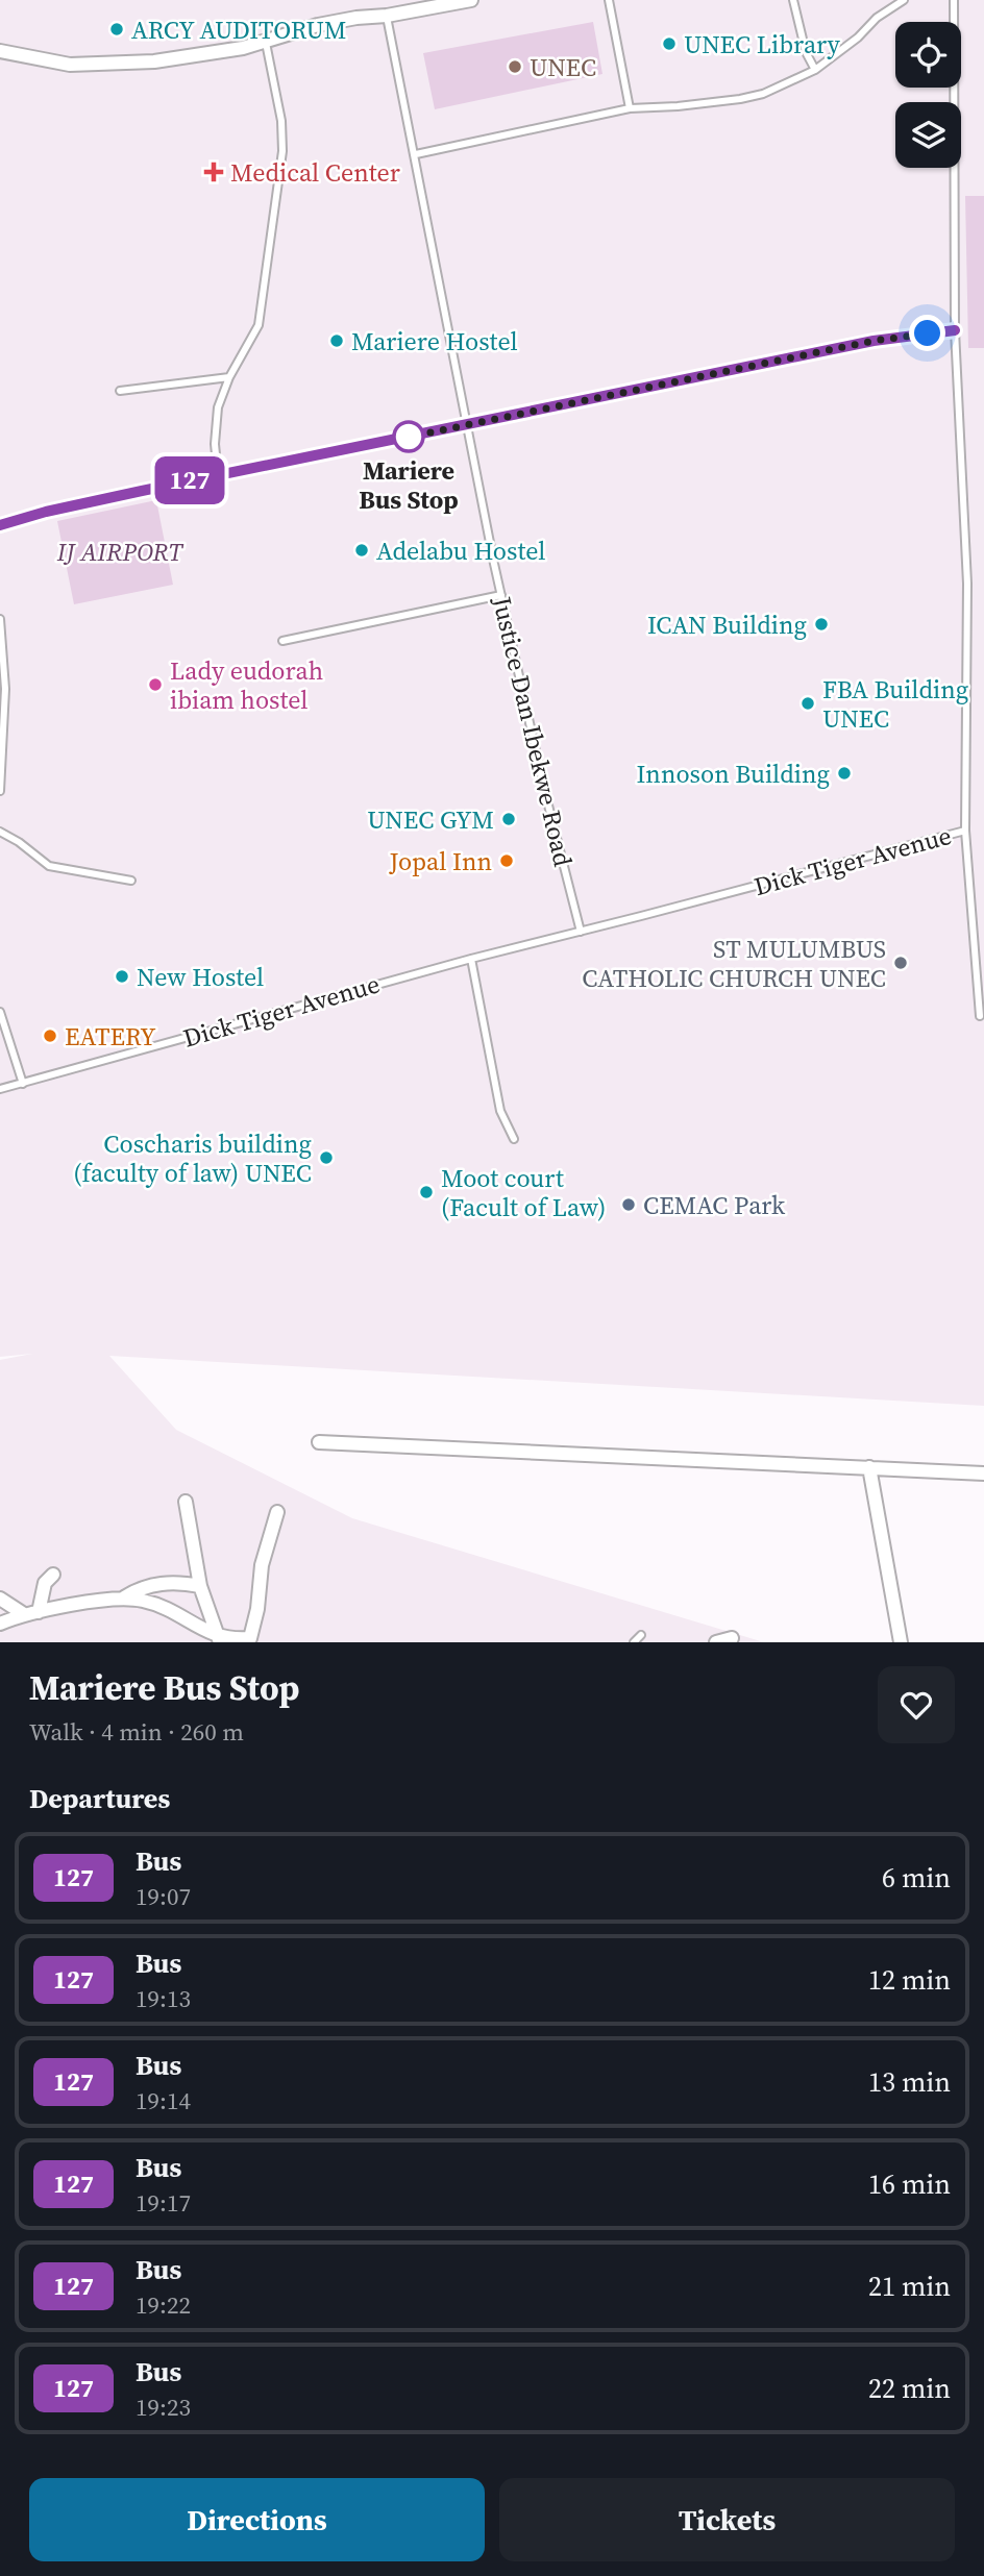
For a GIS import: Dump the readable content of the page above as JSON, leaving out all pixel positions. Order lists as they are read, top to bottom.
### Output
{
  "streets": {
    "lane": ["Justice Dan Ibekwe Road", "Dick Tiger Avenue"]
  },
  "crossings": [
    ["Justice Dan Ibekwe Road", "Dick Tiger Avenue"]
  ],
  "parks": ["IJ AIRPORT"],
  "places": {
    "other": [
      "ARCY AUDITORUM",
      "UNEC Library",
      "UNEC",
      "Mariere Hostel",
      "Mariere Bus Stop",
      "Adelabu Hostel",
      "ICAN Building",
      "Lady eudorah ibiam hostel",
      "FBA Building UNEC",
      "Innoson Building",
      "UNEC GYM",
      "Jopal Inn",
      "ST MULUMBUS CATHOLIC CHURCH UNEC",
      "New Hostel",
      "EATERY",
      "Coscharis building (faculty of law) UNEC",
      "Moot court (Facult of Law)",
      "CEMAC Park"
    ],
    "health": ["Medical Center"]
  },
  "lines": ["bus line 127"],
  "page": {
    "on_map": "127",
    "heading": [
      ["Mariere Bus Stop", "Walk · 4 min · 260 m"],
      "Departures"
    ],
    "list": [
      {
        "mark": "127",
        "name": "Bus",
        "note": "19:07",
        "value": "6 min"
      },
      {
        "mark": "127",
        "name": "Bus",
        "note": "19:13",
        "value": "12 min"
      },
      {
        "mark": "127",
        "name": "Bus",
        "note": "19:14",
        "value": "13 min"
      },
      {
        "mark": "127",
        "name": "Bus",
        "note": "19:17",
        "value": "16 min"
      },
      {
        "mark": "127",
        "name": "Bus",
        "note": "19:22",
        "value": "21 min"
      },
      {
        "mark": "127",
        "name": "Bus",
        "note": "19:23",
        "value": "22 min"
      }
    ],
    "buttons": ["Directions", "Tickets"]
  }
}
